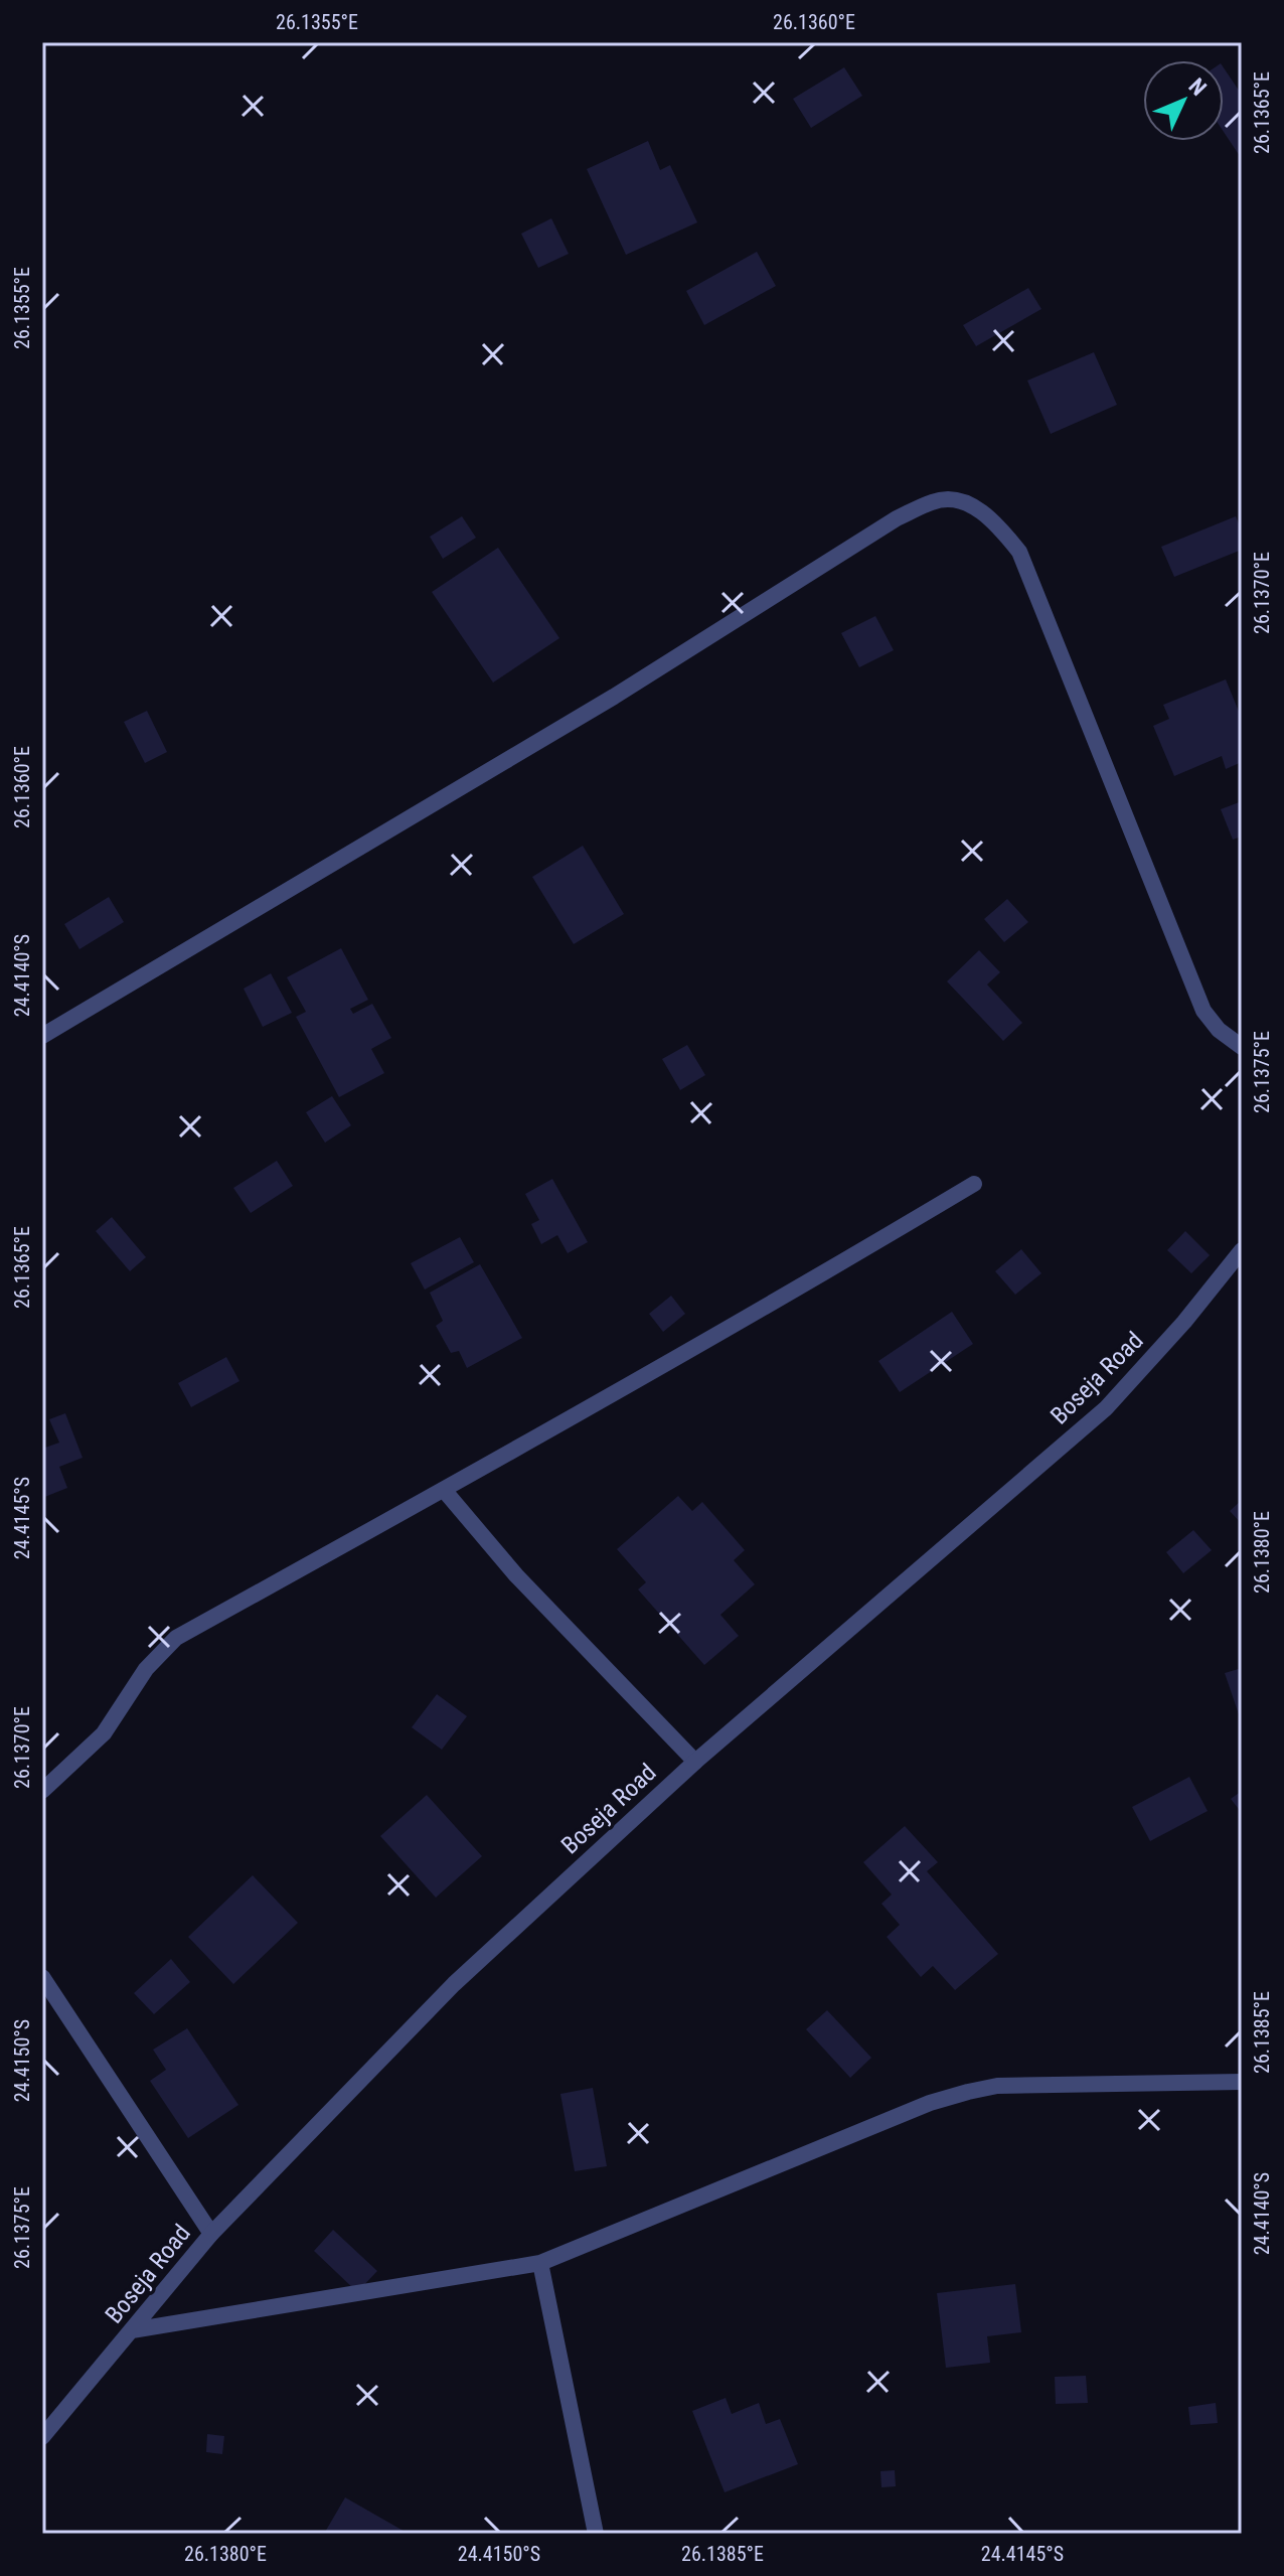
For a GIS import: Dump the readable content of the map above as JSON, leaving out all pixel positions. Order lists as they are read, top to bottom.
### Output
{
  "streets": {
    "street": ["Boseja Road"]
  },
  "north": "top right",
  "coordinates": [
    "26.1355°E",
    "26.1360°E",
    "26.1365°E",
    "26.1370°E",
    "24.4140°S",
    "26.1375°E",
    "24.4145°S",
    "26.1380°E",
    "26.1385°E",
    "24.4150°S"
  ]
}
